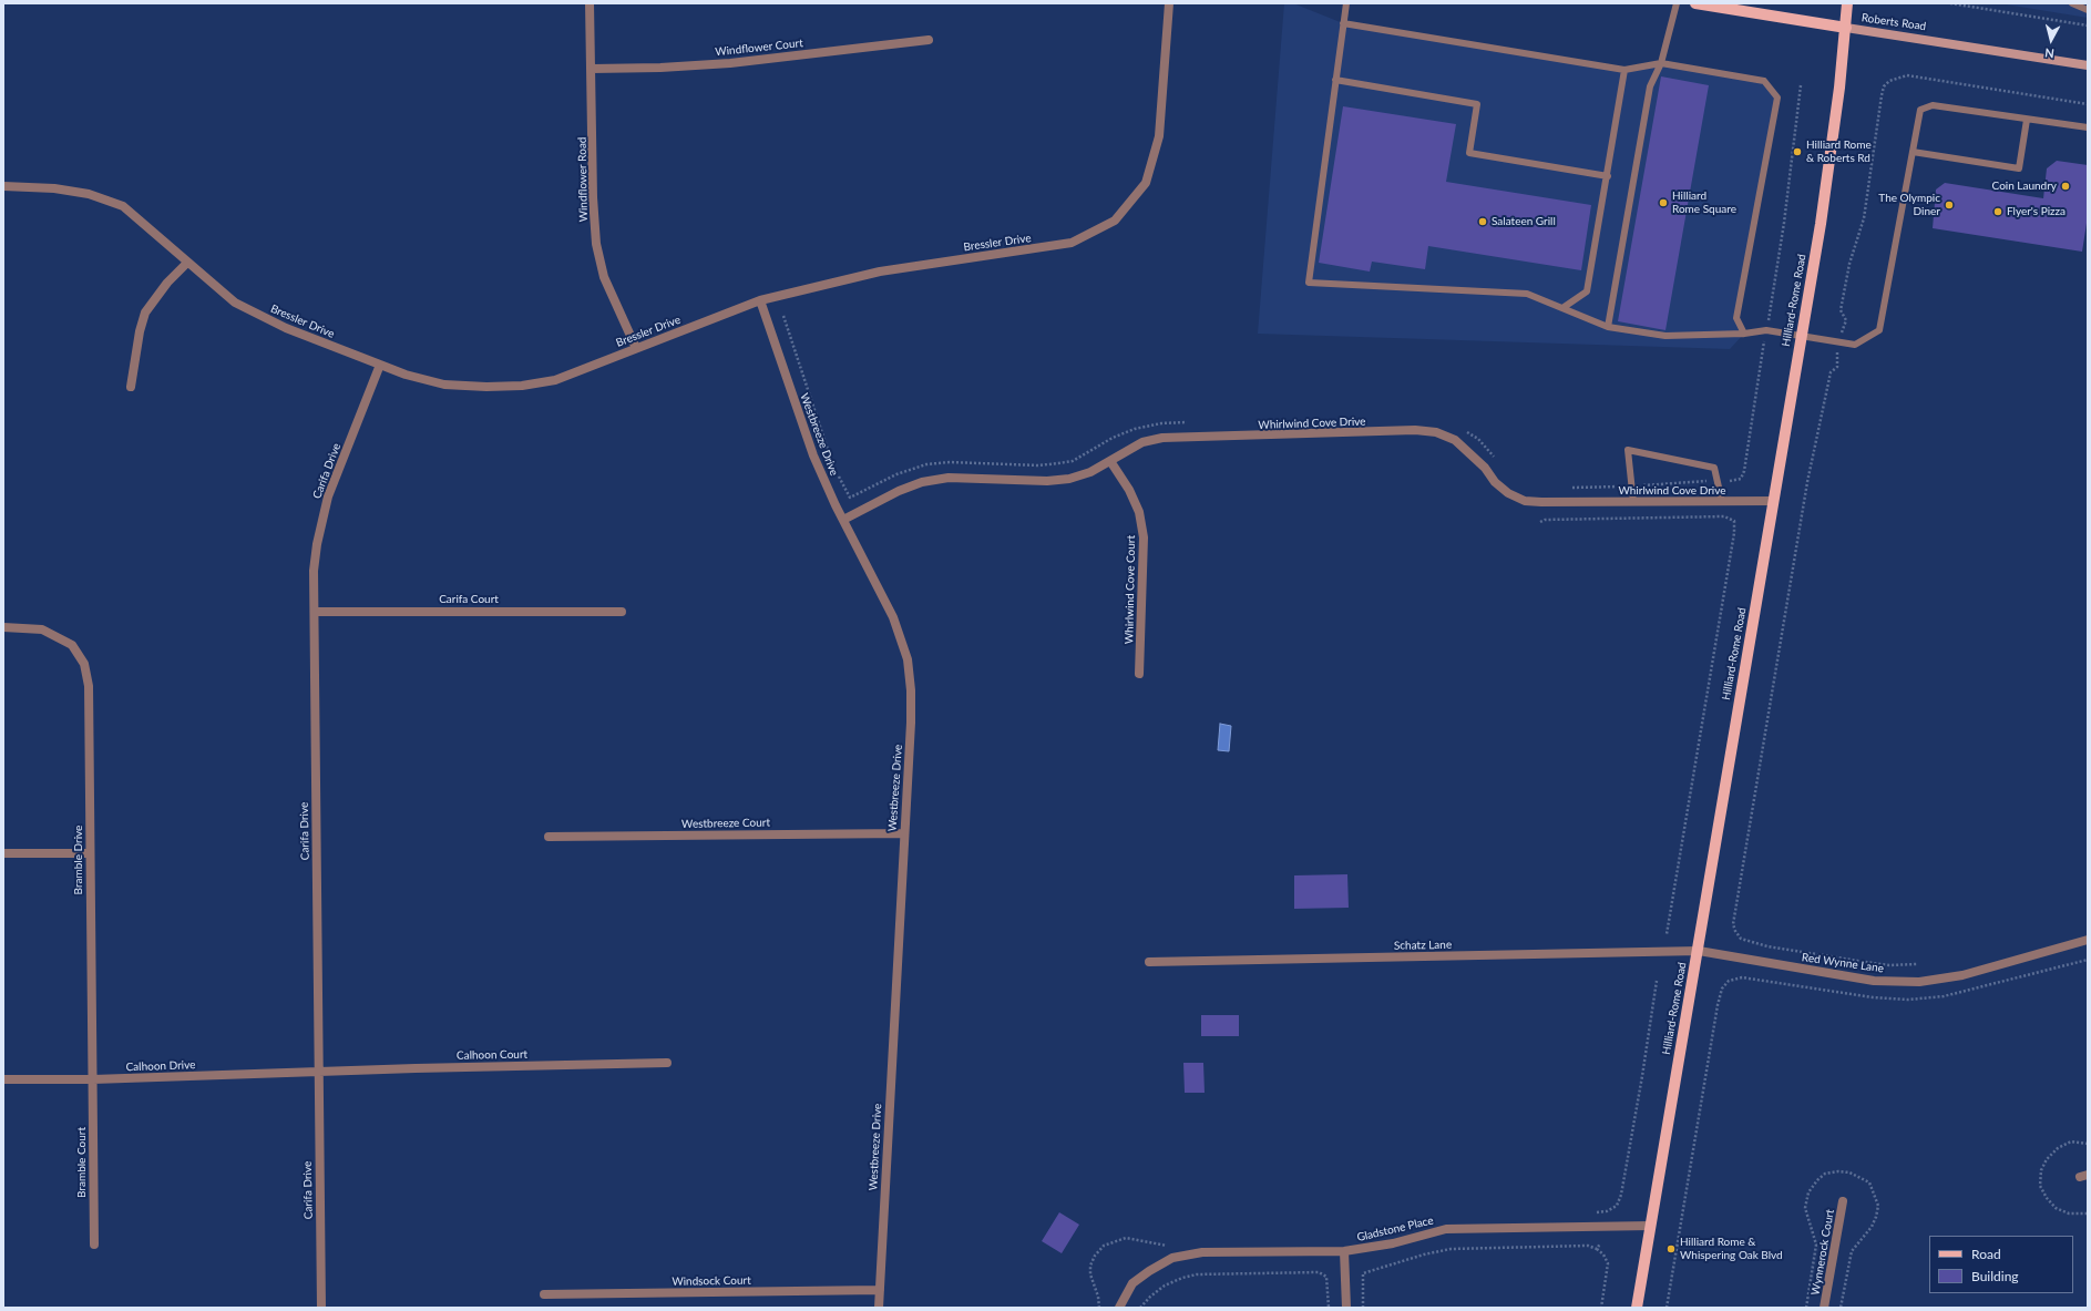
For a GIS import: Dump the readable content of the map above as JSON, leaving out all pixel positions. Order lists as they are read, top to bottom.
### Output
{
  "streets": {
    "main road": ["Roberts Road", "Hilliard-Rome Road"],
    "street": [
      "Windflower Court",
      "Windflower Road",
      "Bressler Drive",
      "Whirlwind Cove Drive",
      "Westbreeze Drive",
      "Carifa Drive",
      "Whirlwind Cove Court",
      "Carifa Court",
      "Westbreeze Court",
      "Bramble Drive",
      "Schatz Lane",
      "Red Wynne Lane",
      "Calhoon Court",
      "Calhoon Drive",
      "Bramble Court",
      "Gladstone Place",
      "Wynnerock Court",
      "Windsock Court"
    ]
  },
  "crossings": [
    ["Roberts Road", "Hilliard-Rome Road"],
    ["Windflower Court", "Windflower Road"],
    ["Windflower Road", "Bressler Drive"],
    ["Bressler Drive", "Westbreeze Drive"],
    ["Bressler Drive", "Carifa Drive"],
    ["Hilliard-Rome Road", "Whirlwind Cove Drive"],
    ["Hilliard-Rome Road", "Schatz Lane"],
    ["Hilliard-Rome Road", "Red Wynne Lane"],
    ["Hilliard-Rome Road", "Gladstone Place"],
    ["Whirlwind Cove Drive", "Westbreeze Drive"],
    ["Whirlwind Cove Drive", "Whirlwind Cove Court"],
    ["Westbreeze Drive", "Westbreeze Court"],
    ["Westbreeze Drive", "Windsock Court"],
    ["Carifa Drive", "Carifa Court"],
    ["Carifa Drive", "Calhoon Court"],
    ["Carifa Drive", "Calhoon Drive"],
    ["Bramble Drive", "Calhoon Drive"],
    ["Bramble Drive", "Bramble Court"],
    ["Schatz Lane", "Red Wynne Lane"],
    ["Calhoon Court", "Calhoon Drive"],
    ["Calhoon Drive", "Bramble Court"]
  ],
  "places": [
    "Hilliard Rome & Roberts Rd",
    "Coin Laundry",
    "Hilliard Rome Square",
    "The Olympic Diner",
    "Flyer's Pizza",
    "Salateen Grill",
    "Hilliard Rome & Whispering Oak Blvd"
  ],
  "legend": ["Road", "Building"],
  "north": "bottom"
}
